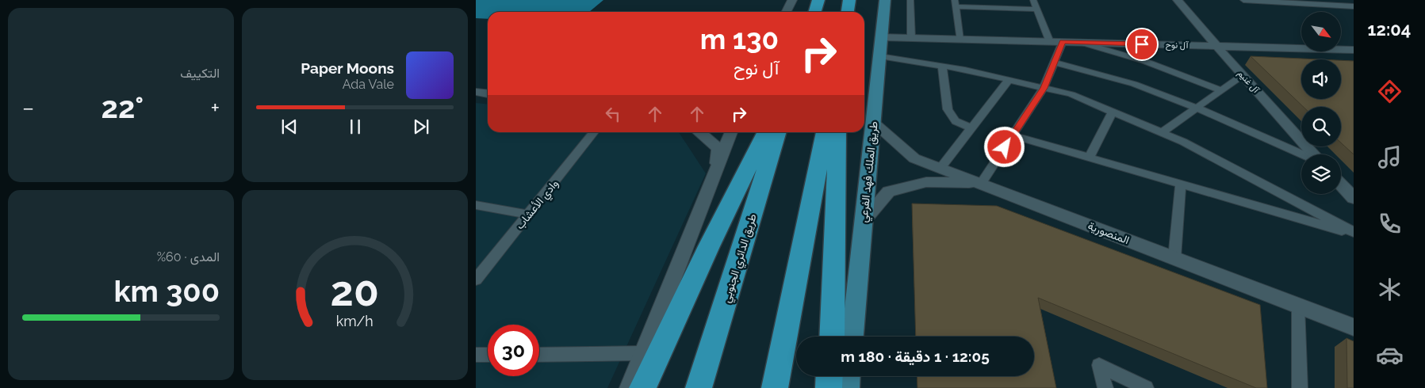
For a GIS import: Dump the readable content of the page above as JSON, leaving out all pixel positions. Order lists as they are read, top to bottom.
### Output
{
  "streets": {
    "highway": ["طريق الدائري الجنوبي"],
    "main road": ["طريق الملك فهد الفرعي"],
    "street": [
      "آل نوح",
      "آل غنيم",
      "وادي الأعشاب",
      "المنصورية"
    ]
  },
  "crossings": [
    ["آل نوح", "آل غنيم"],
    ["آل نوح", "طريق الملك فهد الفرعي"],
    ["طريق الملك فهد الفرعي", "المنصورية"]
  ],
  "north": "bottom right",
  "page": {
    "tabs": "12:04",
    "tile": [
      "التكييف",
      ["المدى · 60%", "300 km"]
    ],
    "turn": ["130 m", "آل نوح"],
    "song": ["Paper Moons", "Ada Vale"],
    "heat": ["−", "22°", "+"],
    "limit": "30",
    "trip": "12:05 · 1 دقيقة · 180 m",
    "gauge": ["20", "km/h"]
  }
}
